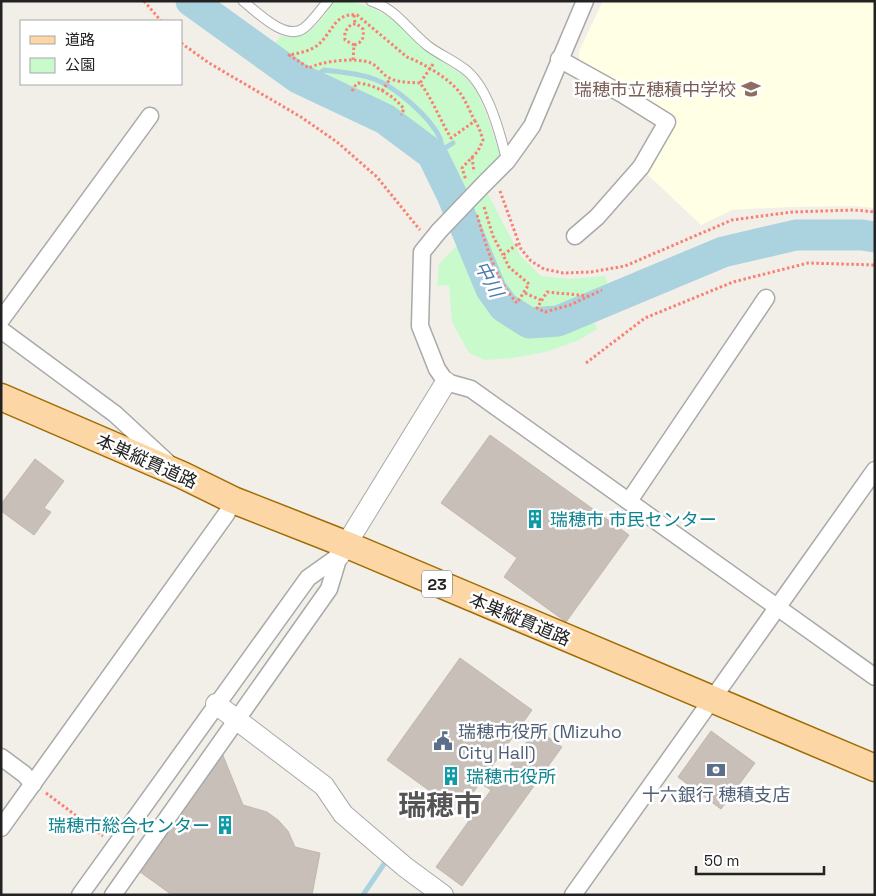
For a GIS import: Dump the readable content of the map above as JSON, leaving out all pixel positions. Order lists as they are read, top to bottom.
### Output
{
  "streets": {
    "main road": ["本巣縦貫道路", "23"]
  },
  "districts": ["瑞穂市"],
  "water": ["中川"],
  "places": {
    "school or university": ["瑞穂市立穂積中学校"],
    "building": ["瑞穂市 市民センター", "瑞穂市役所", "瑞穂市総合センター"],
    "public building": ["瑞穂市役所 (Mizuho City Hall)"],
    "bank": ["十六銀行 穂積支店"]
  },
  "legend": ["道路", "公園"],
  "scale_bar": "50 m"
}
